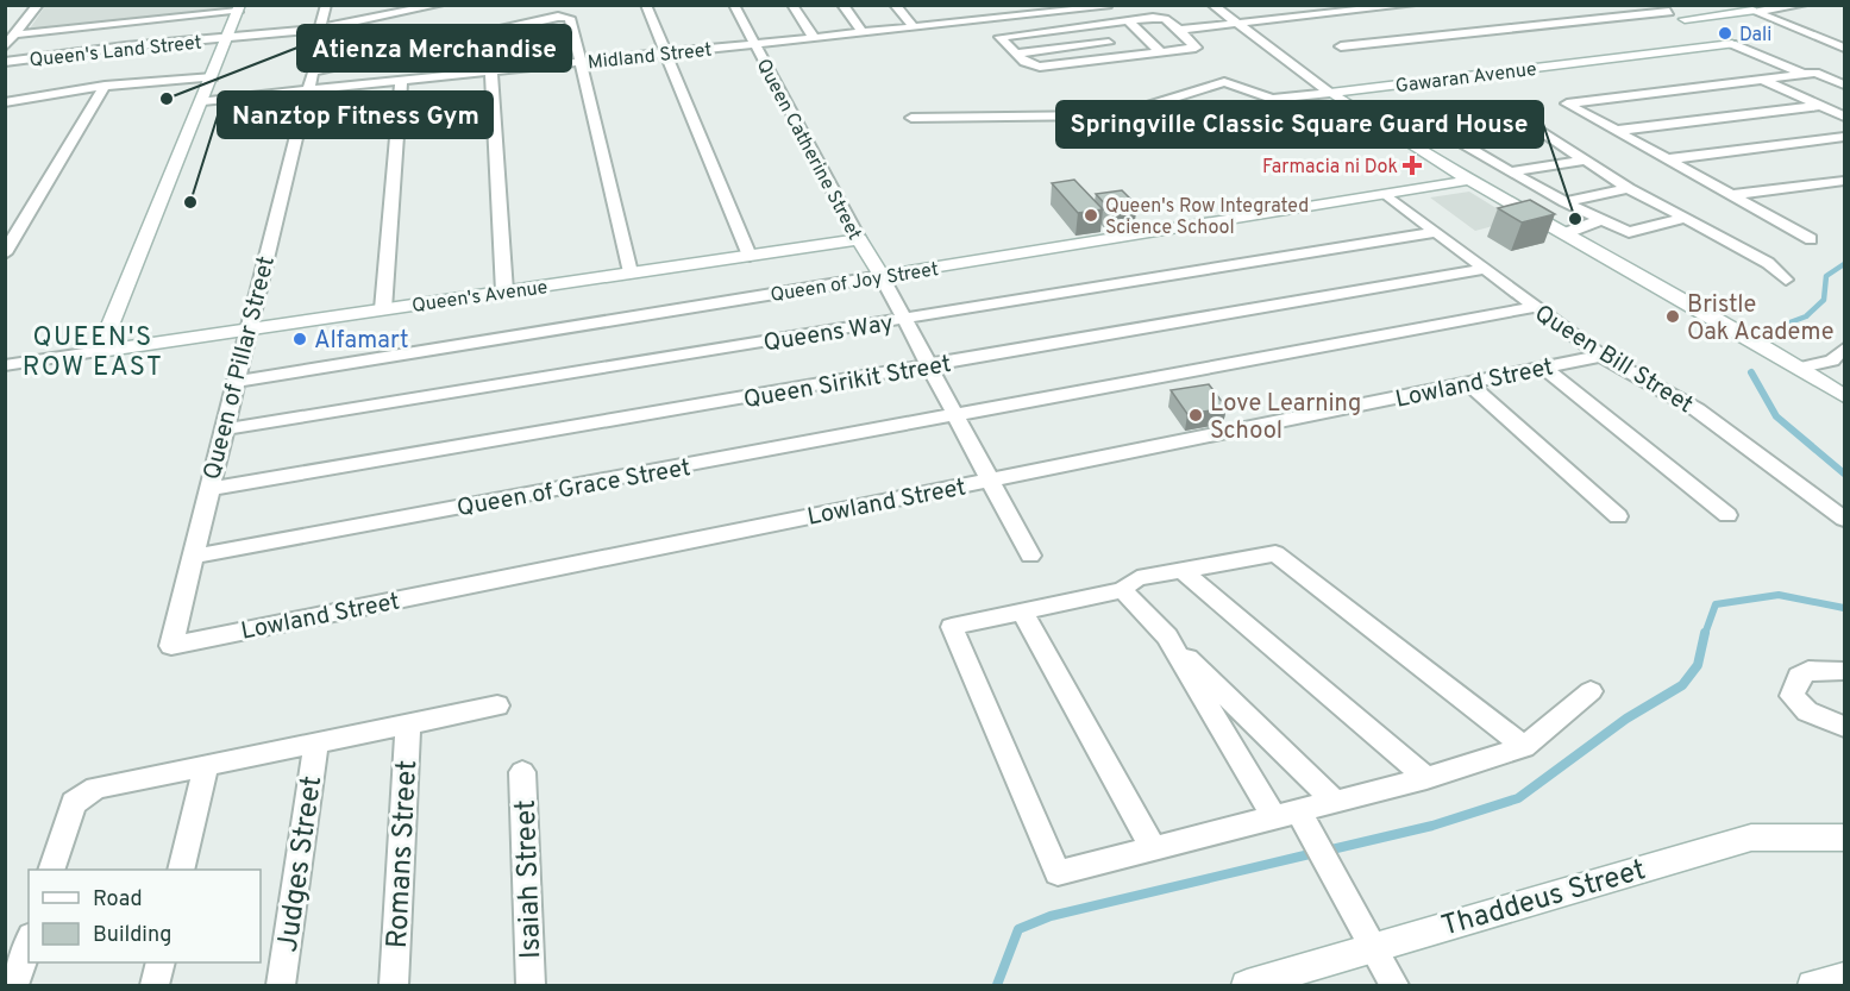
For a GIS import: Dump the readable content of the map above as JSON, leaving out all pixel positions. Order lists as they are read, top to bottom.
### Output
{
  "streets": {
    "street": [
      "Queen's Land Street",
      "Midland Street",
      "Gawaran Avenue",
      "Queen Catherine Street",
      "Queen of Joy Street",
      "Queen's Avenue",
      "Queens Way",
      "Queen Bill Street",
      "Queen of Pillar Street",
      "Queen Sirikit Street",
      "Lowland Street",
      "Queen of Grace Street",
      "Romans Street",
      "Judges Street",
      "Isaiah Street",
      "Thaddeus Street"
    ]
  },
  "crossings": [
    ["Midland Street", "Queen Catherine Street"],
    ["Midland Street", "Queen of Pillar Street"],
    ["Gawaran Avenue", "Queen of Joy Street"],
    ["Queen Catherine Street", "Queen of Joy Street"],
    ["Queen Catherine Street", "Queen's Avenue"],
    ["Queen Catherine Street", "Queens Way"],
    ["Queen Catherine Street", "Queen Sirikit Street"],
    ["Queen Catherine Street", "Lowland Street"],
    ["Queen Catherine Street", "Queen of Grace Street"],
    ["Queen of Joy Street", "Queen Bill Street"],
    ["Queen of Joy Street", "Queen of Pillar Street"],
    ["Queen's Avenue", "Queen of Pillar Street"],
    ["Queens Way", "Queen Bill Street"],
    ["Queens Way", "Queen of Pillar Street"],
    ["Queen Bill Street", "Queen Sirikit Street"],
    ["Queen Bill Street", "Lowland Street"],
    ["Queen Bill Street", "Queen of Grace Street"],
    ["Queen of Pillar Street", "Queen Sirikit Street"],
    ["Queen of Pillar Street", "Lowland Street"],
    ["Queen of Pillar Street", "Queen of Grace Street"]
  ],
  "districts": ["QUEEN'S ROW EAST"],
  "places": {
    "other": [
      "Dali",
      "Atienza Merchandise",
      "Nanztop Fitness Gym",
      "Queen's Row Integrated Science School",
      "Springville Classic Square Guard House",
      "Bristle Oak Academe",
      "Alfamart",
      "Love Learning School"
    ],
    "health": ["Farmacia ni Dok"]
  },
  "legend": ["Road", "Building"]
}
